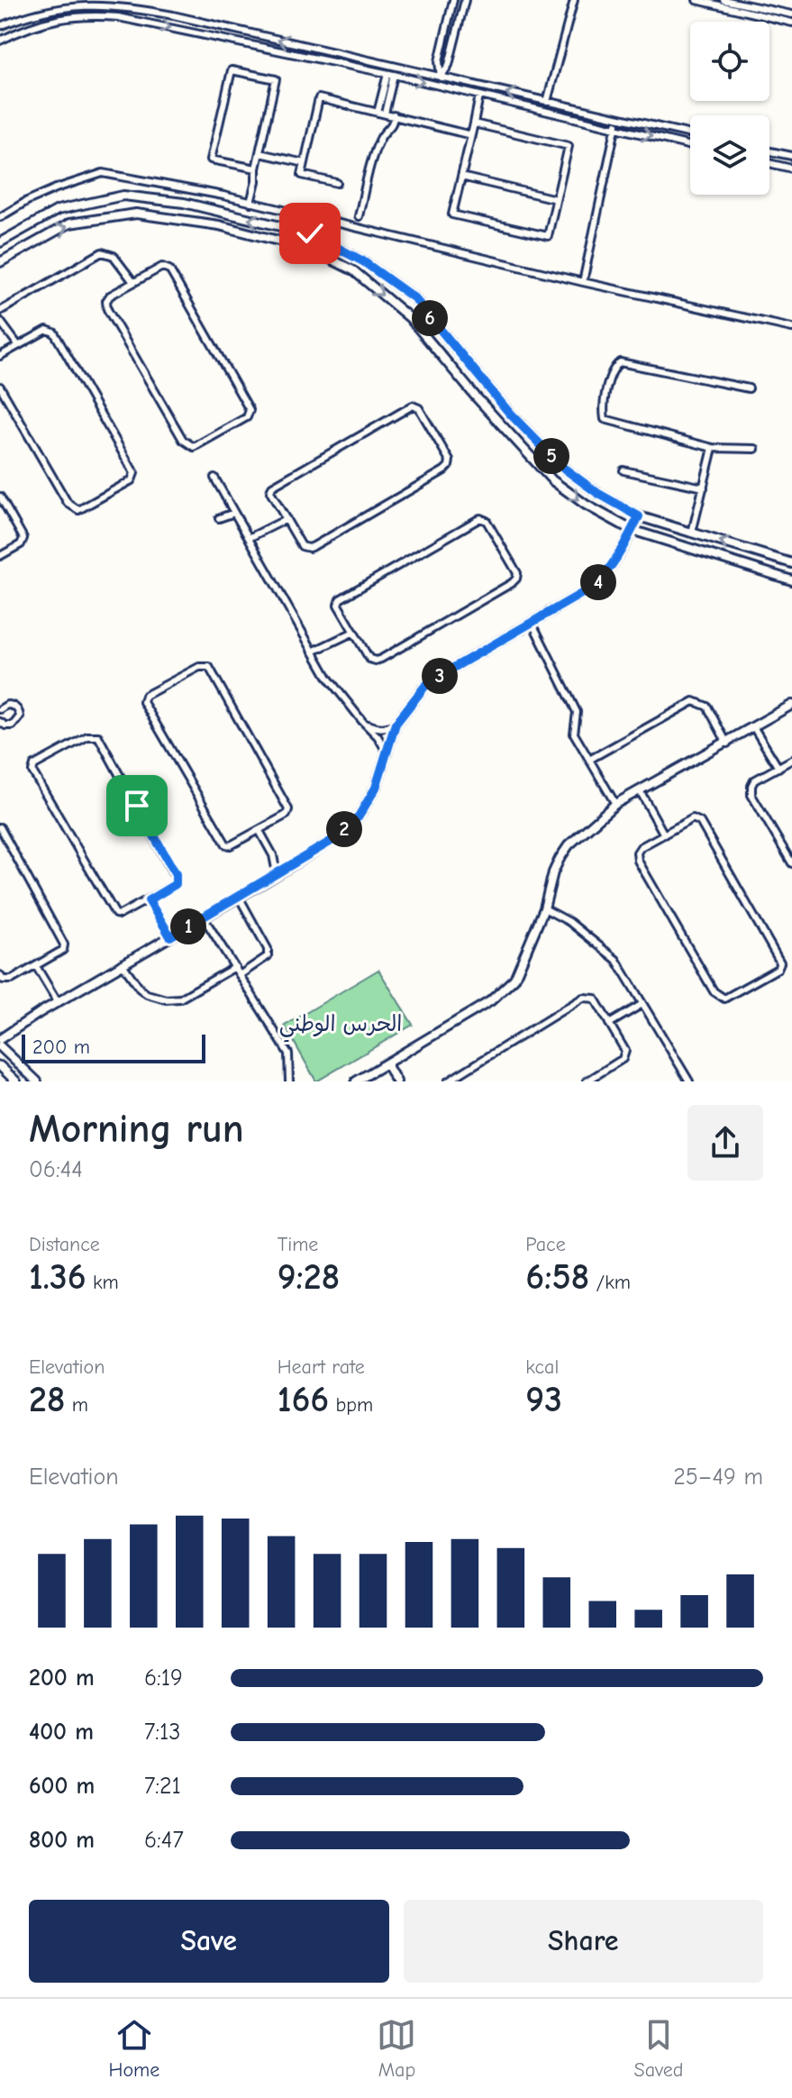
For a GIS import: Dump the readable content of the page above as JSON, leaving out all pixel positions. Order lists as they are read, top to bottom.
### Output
{
  "districts": ["الحرس الوطني"],
  "scale_bar": "200 m",
  "page": {
    "pins": [
      "6",
      "5",
      "4",
      "3",
      "2",
      "1"
    ],
    "scale": "200 m",
    "heading": ["Morning run", "06:44"],
    "stats": [
      ["Distance", "1.36 km"],
      ["Time", "9:28"],
      ["Pace", "6:58 /km"],
      ["Elevation", "28 m"],
      ["Heart rate", "166 bpm"],
      ["kcal", "93"]
    ],
    "chart": ["Elevation", "25–49 m"],
    "list": [
      {
        "name": "200 m",
        "note": "6:19"
      },
      {
        "name": "400 m",
        "note": "7:13"
      },
      {
        "name": "600 m",
        "note": "7:21"
      },
      {
        "name": "800 m",
        "note": "6:47"
      }
    ],
    "buttons": ["Save", "Share"],
    "tabs": ["Home", "Map", "Saved"]
  }
}
